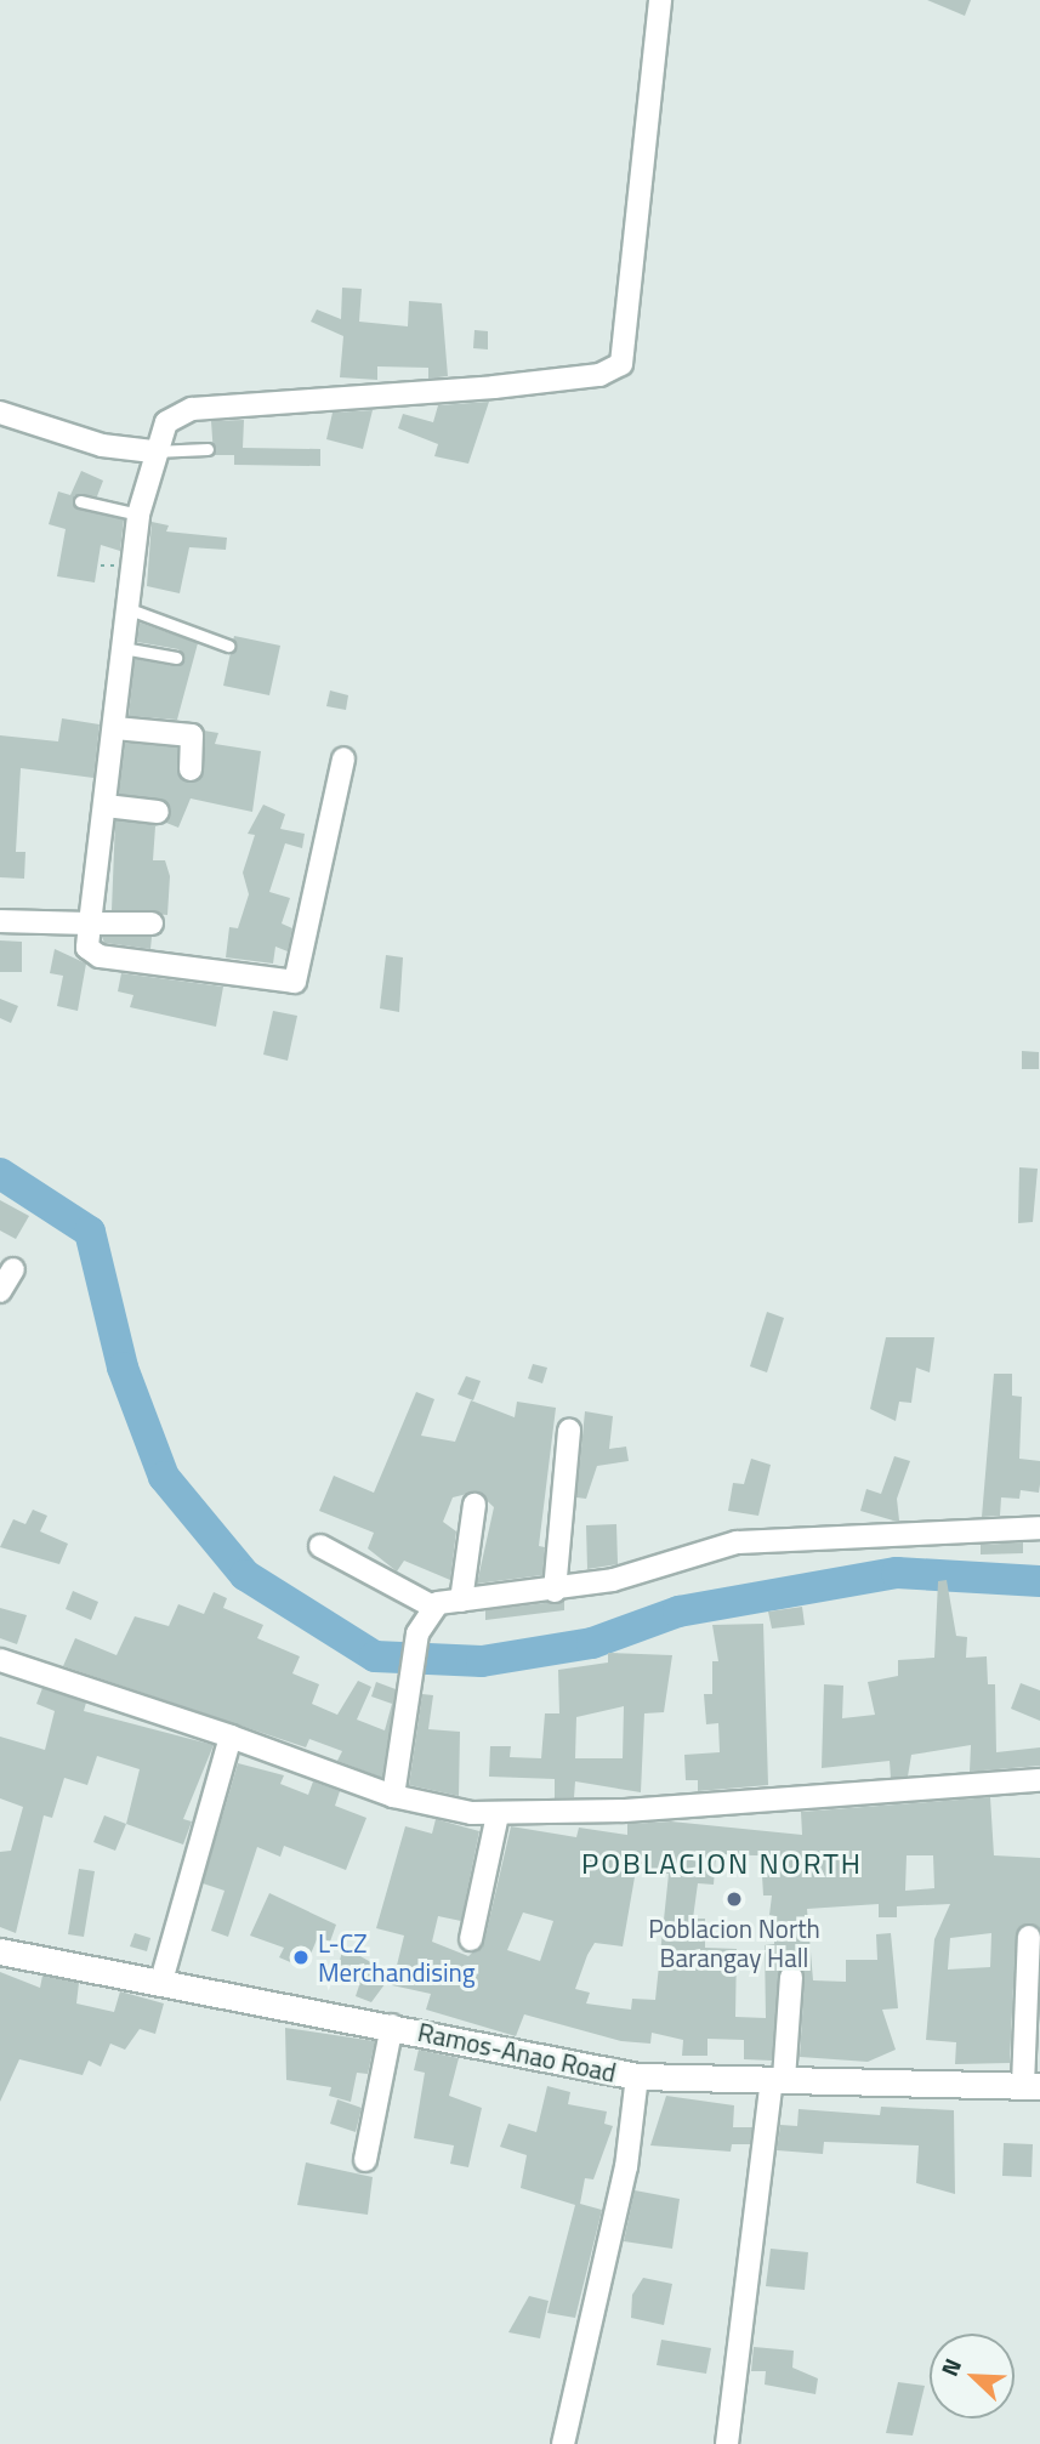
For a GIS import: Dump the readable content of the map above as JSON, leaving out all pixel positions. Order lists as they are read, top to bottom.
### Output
{
  "streets": {
    "main road": ["Ramos-Anao Road"]
  },
  "districts": ["POBLACION NORTH"],
  "places": ["Poblacion North Barangay Hall", "L-CZ Merchandising"],
  "north": "top left"
}
